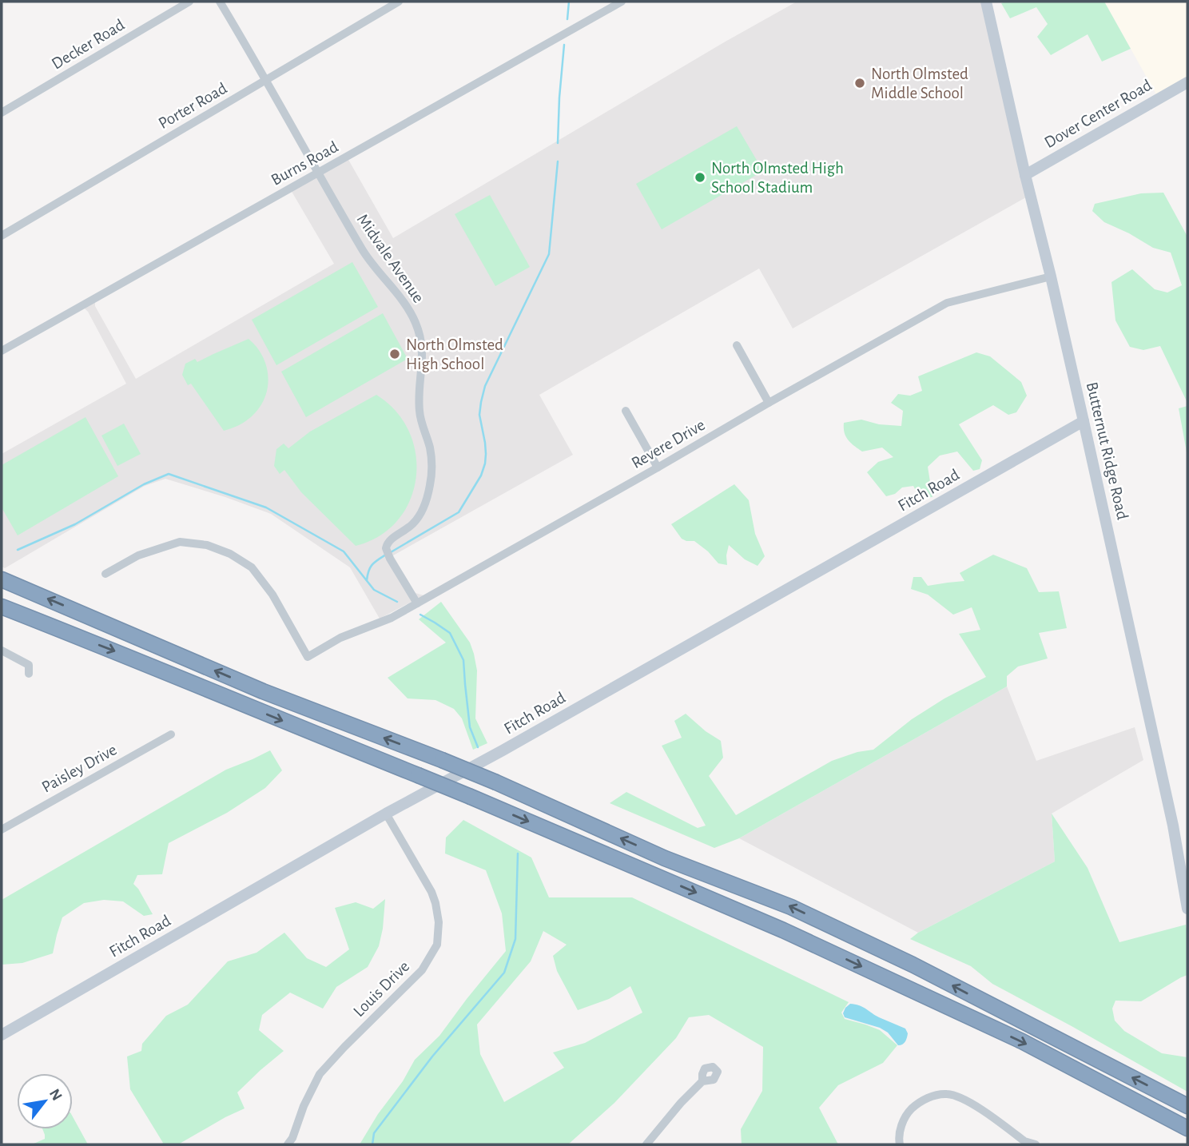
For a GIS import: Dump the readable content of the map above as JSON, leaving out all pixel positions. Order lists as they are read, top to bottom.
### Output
{
  "streets": {
    "street": [
      "Decker Road",
      "Porter Road",
      "Dover Center Road",
      "Burns Road",
      "Midvale Avenue",
      "Revere Drive",
      "Butternut Ridge Road",
      "Fitch Road",
      "Paisley Drive",
      "Louis Drive"
    ]
  },
  "crossings": [
    ["Porter Road", "Midvale Avenue"],
    ["Dover Center Road", "Butternut Ridge Road"],
    ["Burns Road", "Midvale Avenue"],
    ["Midvale Avenue", "Revere Drive"],
    ["Revere Drive", "Butternut Ridge Road"],
    ["Butternut Ridge Road", "Fitch Road"],
    ["Fitch Road", "Louis Drive"]
  ],
  "places": ["North Olmsted Middle School", "North Olmsted High School Stadium", "North Olmsted High School"],
  "north": "top right"
}
